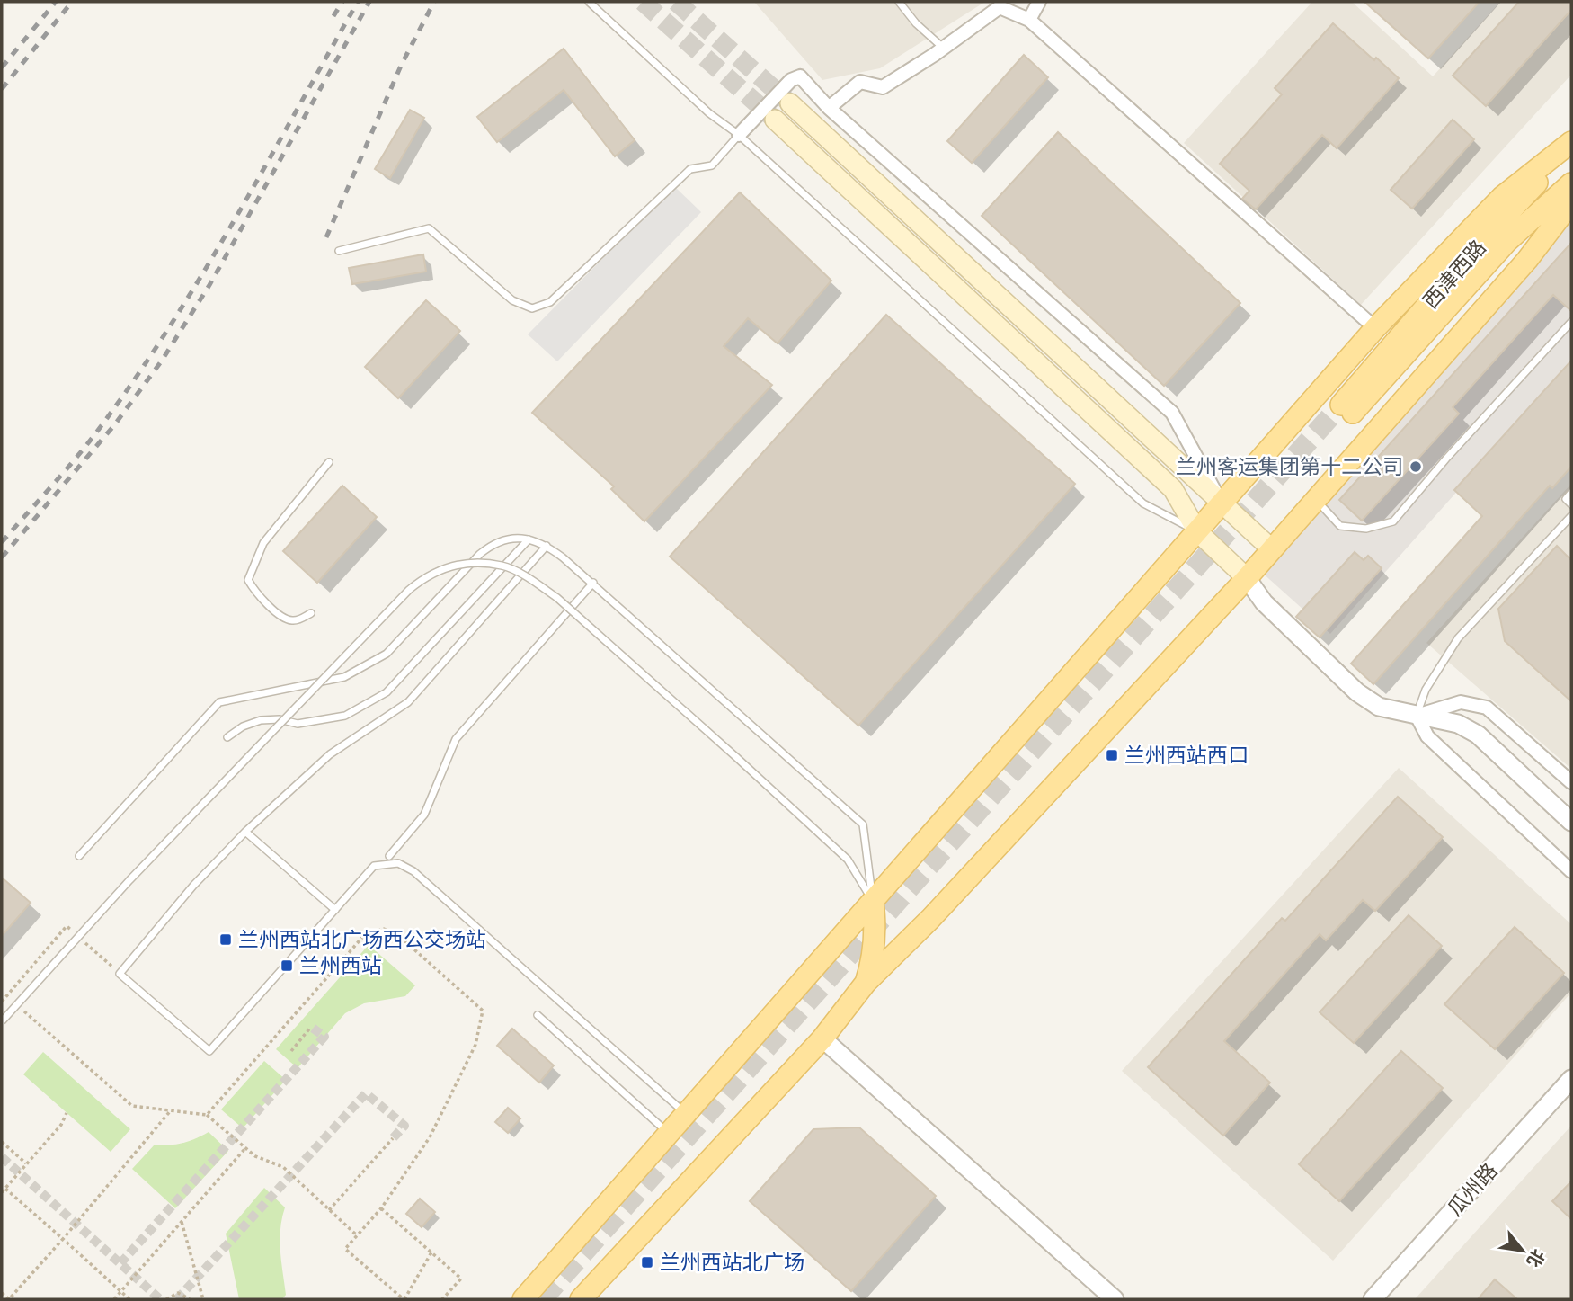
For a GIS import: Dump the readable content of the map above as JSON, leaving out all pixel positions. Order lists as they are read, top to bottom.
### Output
{
  "streets": {
    "main road": ["西津西路"],
    "street": ["瓜州路"]
  },
  "places": {
    "other": ["兰州客运集团第十二公司"],
    "transit": [
      "兰州西站西口",
      "兰州西站北广场西公交场站",
      "兰州西站",
      "兰州西站北广场"
    ]
  },
  "north": "bottom right"
}
